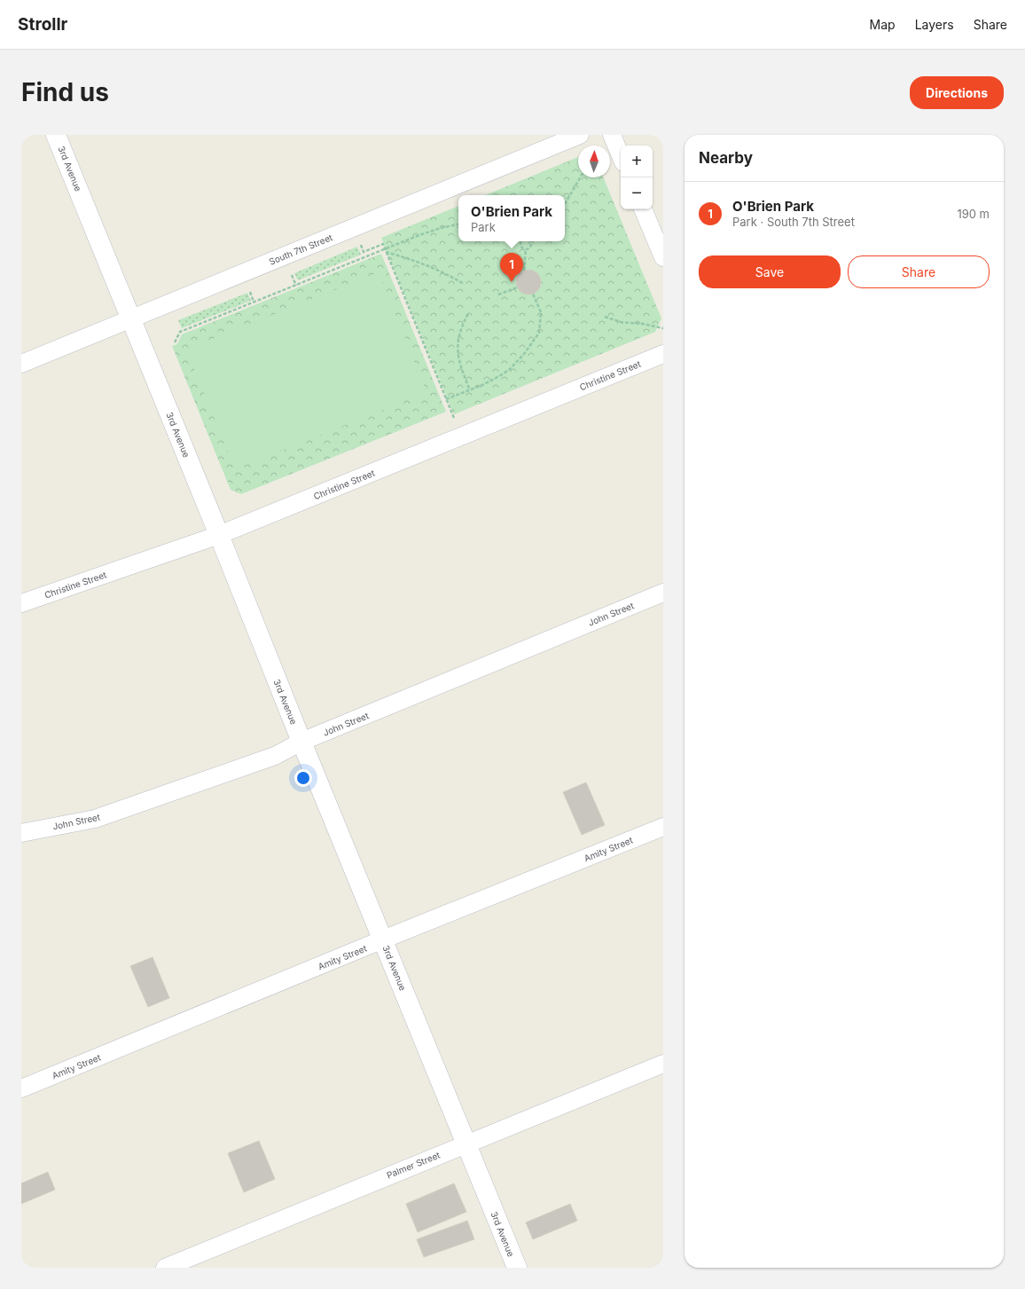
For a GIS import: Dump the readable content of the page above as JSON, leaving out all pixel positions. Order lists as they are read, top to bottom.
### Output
{
  "streets": {
    "street": [
      "3rd Avenue",
      "South 7th Street",
      "Christine Street",
      "John Street",
      "Amity Street",
      "Palmer Street"
    ]
  },
  "crossings": [
    ["3rd Avenue", "South 7th Street"],
    ["3rd Avenue", "Christine Street"],
    ["3rd Avenue", "John Street"],
    ["3rd Avenue", "Amity Street"],
    ["3rd Avenue", "Palmer Street"]
  ],
  "north": "top",
  "page": {
    "header": "Strollr",
    "nav": ["Map", "Layers", "Share"],
    "buttons": [
      "Directions",
      ["Save", "Share"]
    ],
    "title": "Find us",
    "heading": "Nearby",
    "map_buttons": ["+", "−"],
    "list": [
      {
        "mark": "1",
        "name": "O'Brien Park",
        "note": "Park · South 7th Street",
        "value": "190 m"
      }
    ],
    "popup": ["O'Brien Park", "Park"],
    "pins": "1"
  }
}
